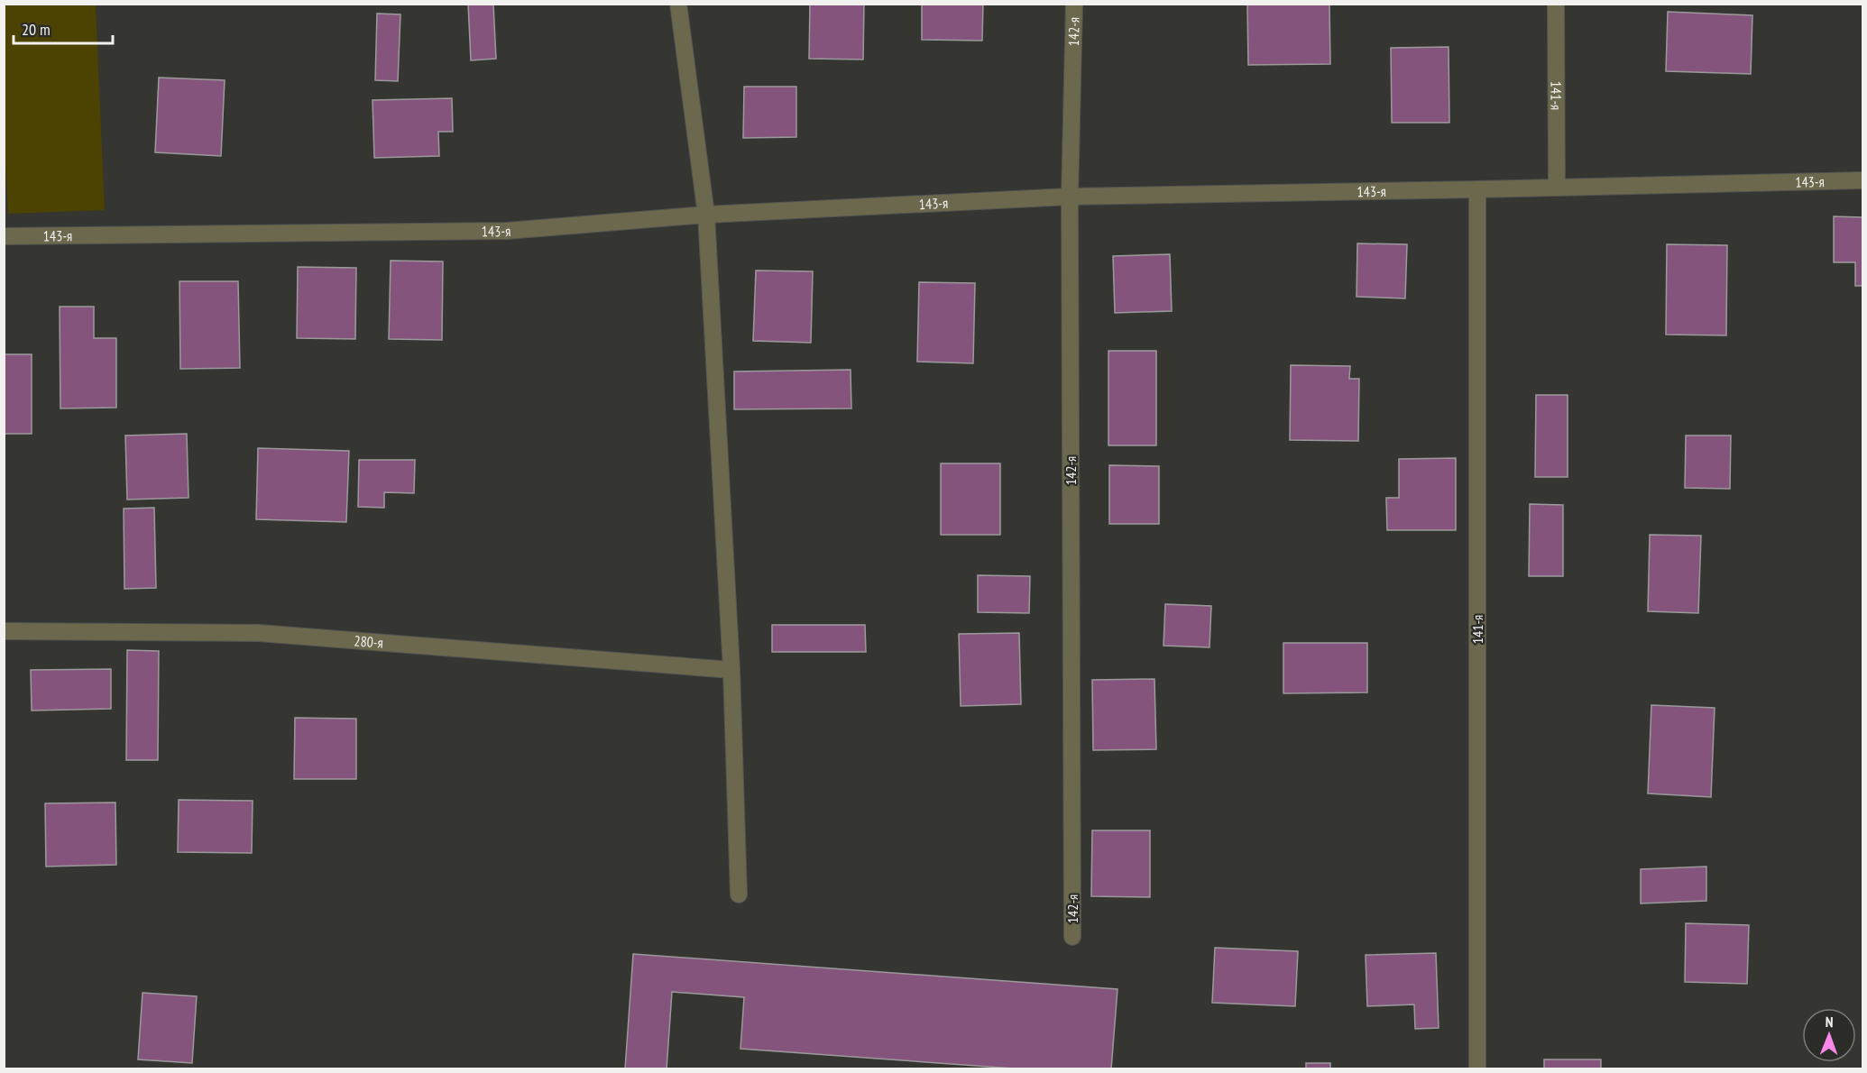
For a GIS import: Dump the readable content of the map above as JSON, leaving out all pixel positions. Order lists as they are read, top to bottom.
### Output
{
  "streets": {
    "street": [
      "142-я",
      "141-я",
      "143-я",
      "280-я"
    ]
  },
  "crossings": [
    ["142-я", "143-я"],
    ["141-я", "143-я"]
  ],
  "scale_bar": "20 m",
  "north": "top"
}
